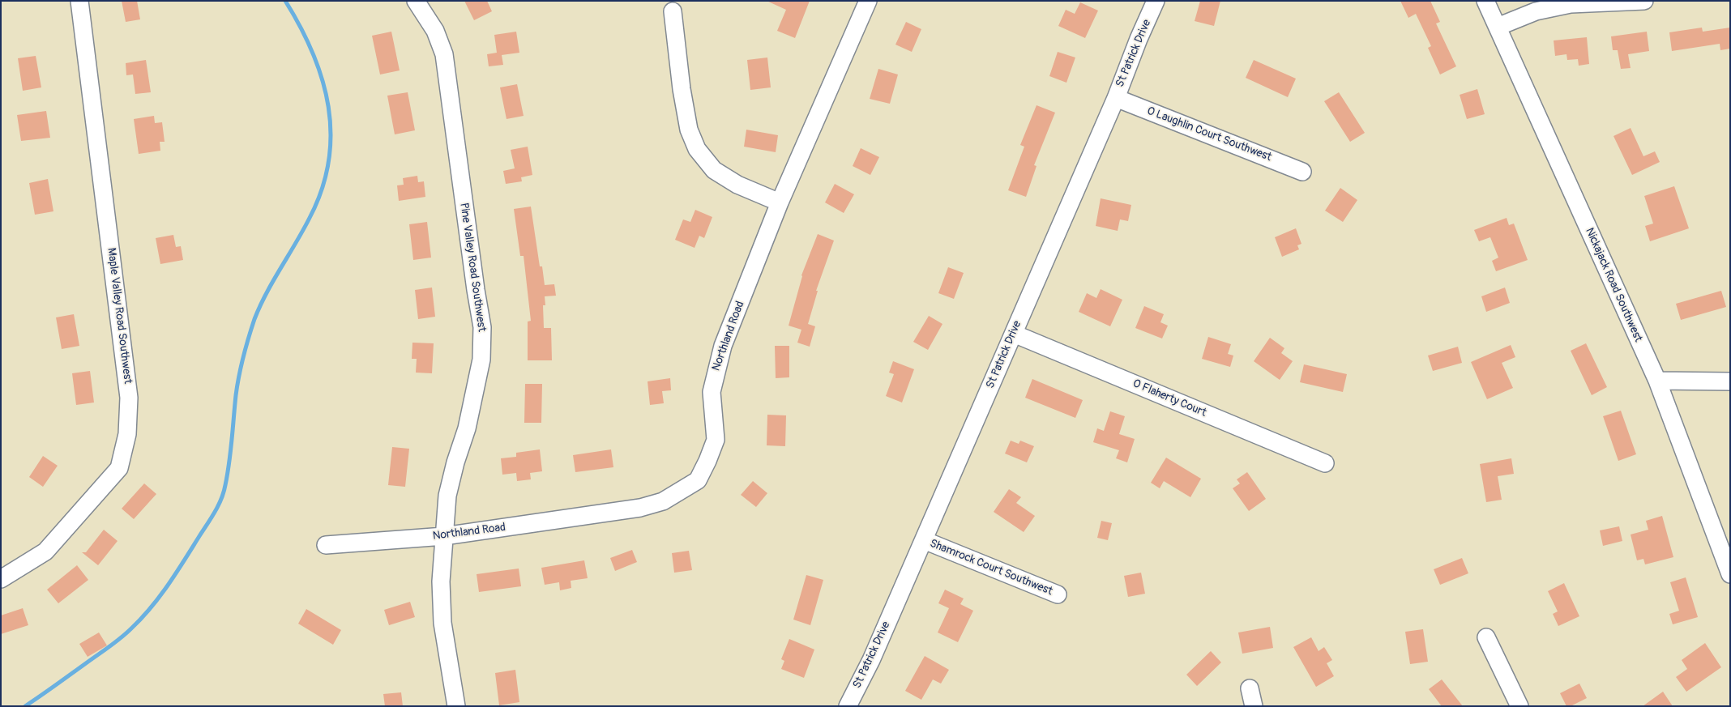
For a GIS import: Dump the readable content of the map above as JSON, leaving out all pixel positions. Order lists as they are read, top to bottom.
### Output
{
  "streets": {
    "street": [
      "St Patrick Drive",
      "O Laughlin Court Southwest",
      "Pine Valley Road Southwest",
      "Nickajack Road Southwest",
      "Maple Valley Road Southwest",
      "Northland Road",
      "O Flaherty Court",
      "Shamrock Court Southwest"
    ]
  },
  "crossings": [
    ["St Patrick Drive", "O Laughlin Court Southwest"],
    ["St Patrick Drive", "O Flaherty Court"],
    ["St Patrick Drive", "Shamrock Court Southwest"],
    ["Pine Valley Road Southwest", "Northland Road"]
  ]
}
